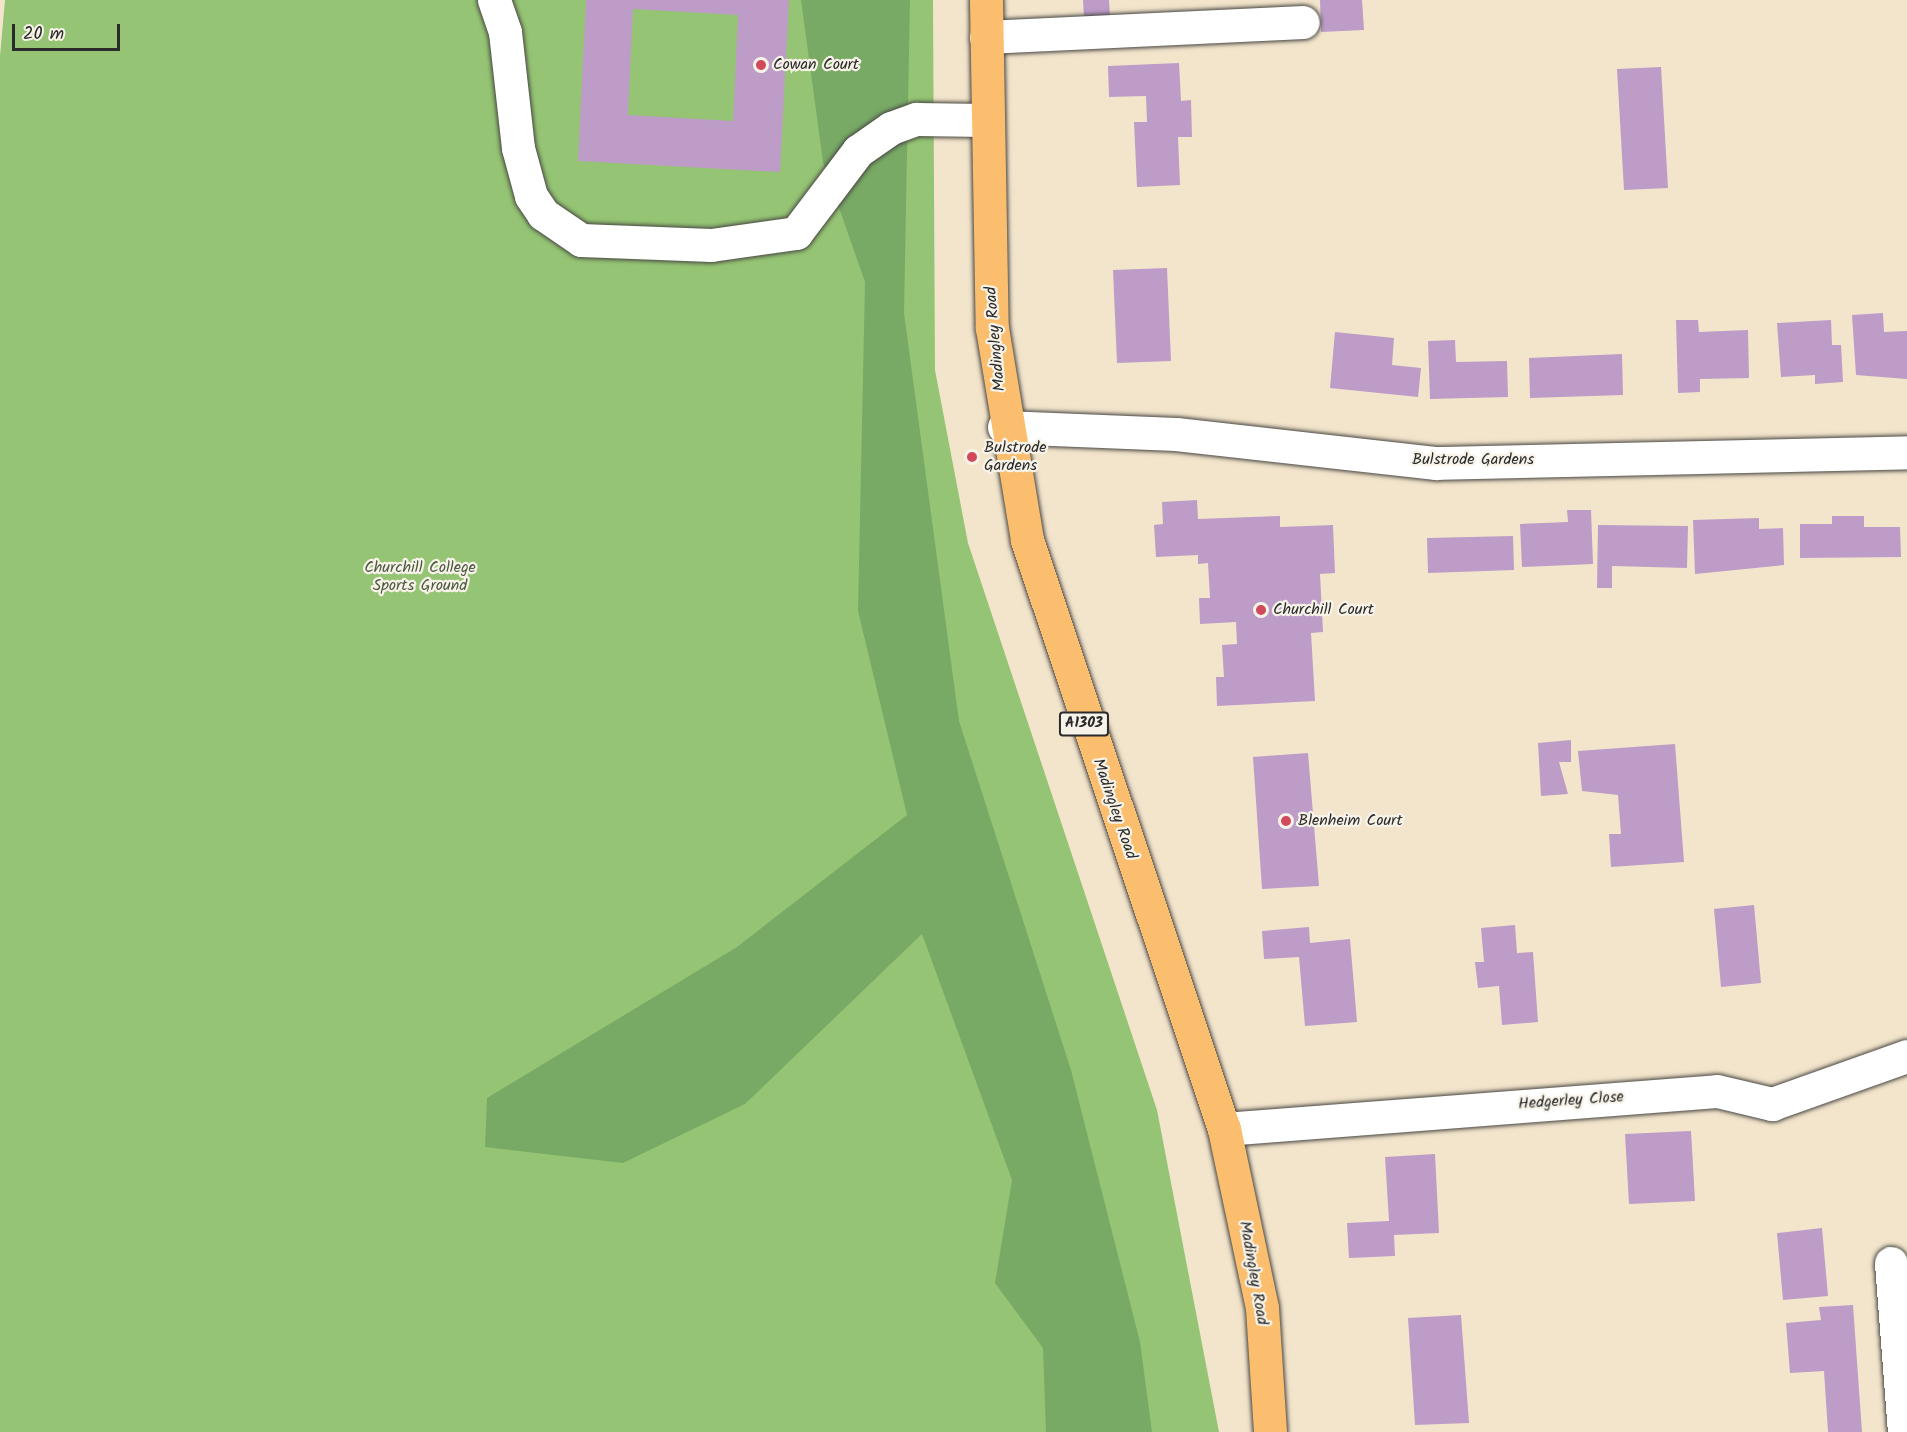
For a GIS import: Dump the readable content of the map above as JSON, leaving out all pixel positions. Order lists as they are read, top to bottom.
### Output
{
  "streets": {
    "main road": ["Madingley Road", "A1303"],
    "street": ["Bulstrode Gardens", "Hedgerley Close"]
  },
  "crossings": [
    ["Madingley Road", "Bulstrode Gardens"],
    ["Madingley Road", "Hedgerley Close"]
  ],
  "parks": ["Churchill College Sports Ground"],
  "places": [
    "Cowan Court",
    "Bulstrode Gardens",
    "Churchill Court",
    "Blenheim Court"
  ],
  "scale_bar": "20 m"
}
